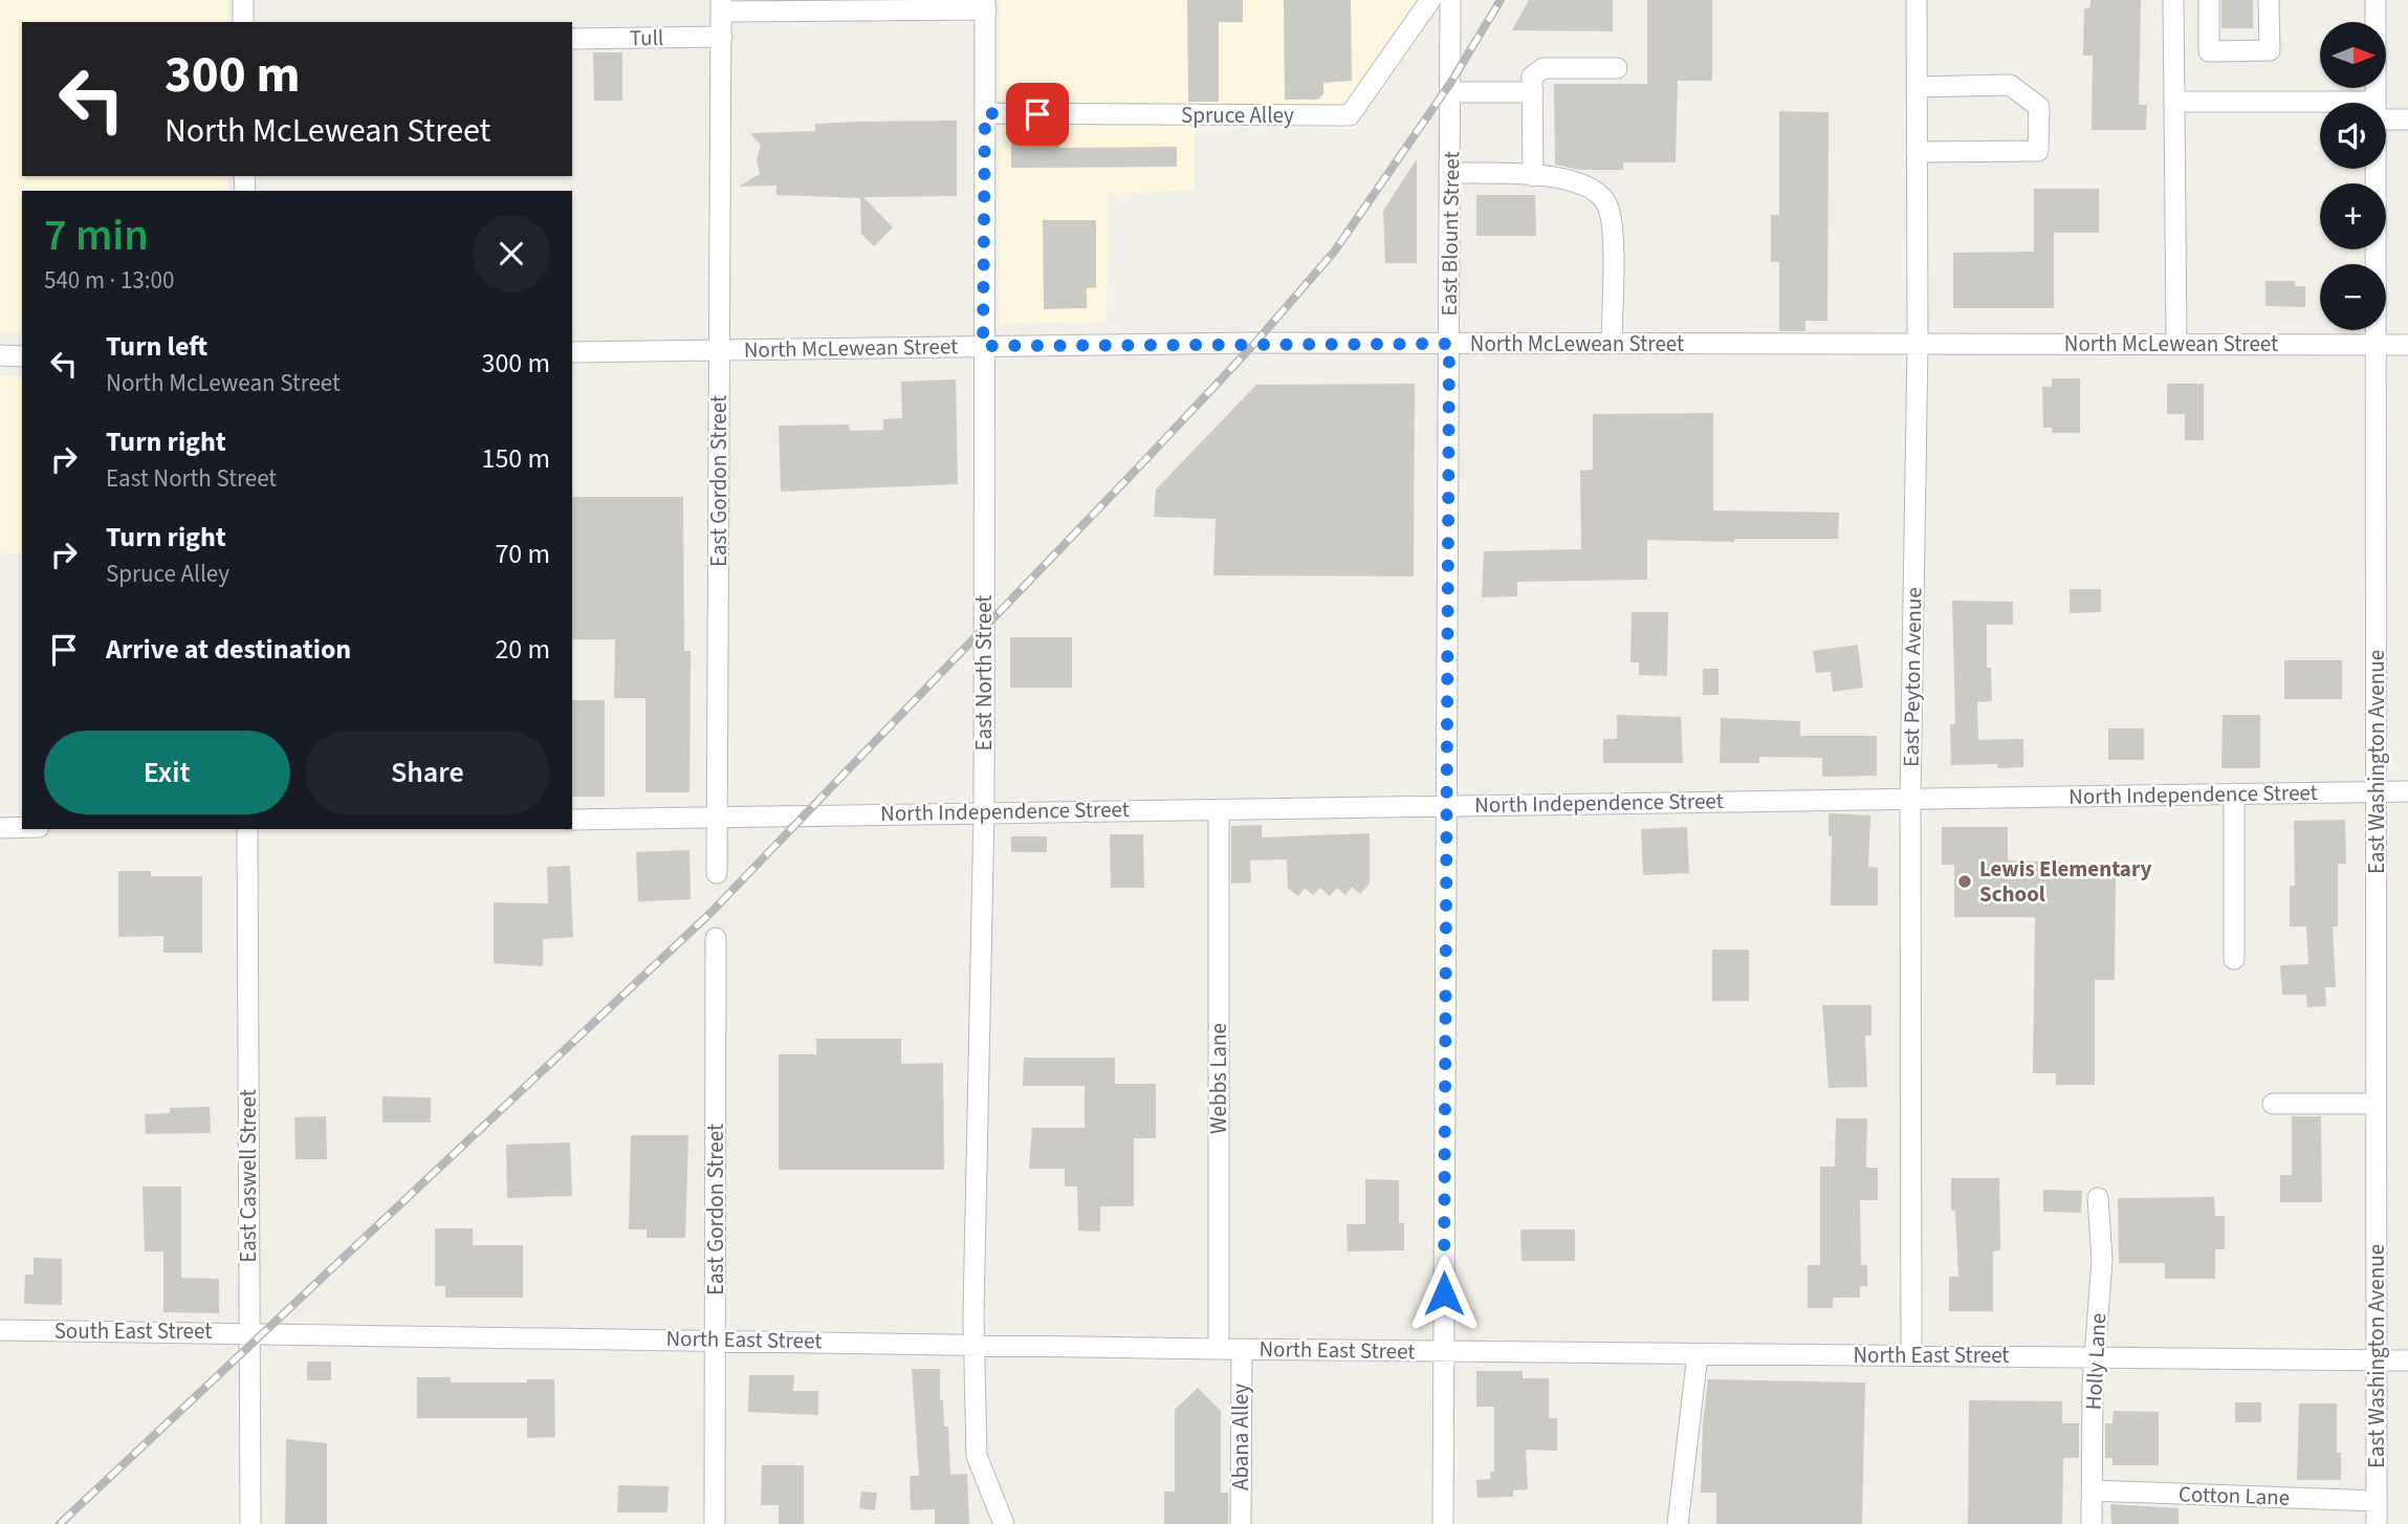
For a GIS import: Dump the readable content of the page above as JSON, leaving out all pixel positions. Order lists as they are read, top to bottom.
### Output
{
  "streets": {
    "street": [
      "Tull",
      "Spruce Alley",
      "East Blount Street",
      "North McLewean Street",
      "East Gordon Street",
      "East North Street",
      "East Peyton Avenue",
      "East Washington Avenue",
      "North Independence Street",
      "Webbs Lane",
      "East Caswell Street",
      "South East Street",
      "North East Street",
      "Holly Lane",
      "Abana Alley",
      "Cotton Lane"
    ]
  },
  "crossings": [
    ["Tull", "East Gordon Street"],
    ["Spruce Alley", "East North Street"],
    ["East Blount Street", "North McLewean Street"],
    ["East Blount Street", "North Independence Street"],
    ["East Blount Street", "North East Street"],
    ["North McLewean Street", "East Gordon Street"],
    ["North McLewean Street", "East North Street"],
    ["North McLewean Street", "East Peyton Avenue"],
    ["North McLewean Street", "East Washington Avenue"],
    ["East Gordon Street", "North Independence Street"],
    ["East Gordon Street", "North East Street"],
    ["East North Street", "North Independence Street"],
    ["East North Street", "North East Street"],
    ["East Peyton Avenue", "North Independence Street"],
    ["East Peyton Avenue", "North East Street"],
    ["East Washington Avenue", "North Independence Street"],
    ["East Washington Avenue", "North East Street"],
    ["East Washington Avenue", "Cotton Lane"],
    ["North Independence Street", "Webbs Lane"],
    ["Webbs Lane", "North East Street"],
    ["East Caswell Street", "South East Street"],
    ["East Caswell Street", "North East Street"],
    ["South East Street", "North East Street"],
    ["North East Street", "Holly Lane"],
    ["North East Street", "Abana Alley"],
    ["Holly Lane", "Cotton Lane"]
  ],
  "places": ["Lewis Elementary School"],
  "north": "right",
  "page": {
    "map_buttons": ["+", "−"],
    "turn": ["300 m", "North McLewean Street"],
    "heading": ["7 min", "540 m · 13:00"],
    "list": [
      {
        "name": "Turn left",
        "note": "North McLewean Street",
        "value": "300 m"
      },
      {
        "name": "Turn right",
        "note": "East North Street",
        "value": "150 m"
      },
      {
        "name": "Turn right",
        "note": "Spruce Alley",
        "value": "70 m"
      },
      {
        "name": "Arrive at destination",
        "value": "20 m"
      }
    ],
    "buttons": ["Exit", "Share"]
  }
}
